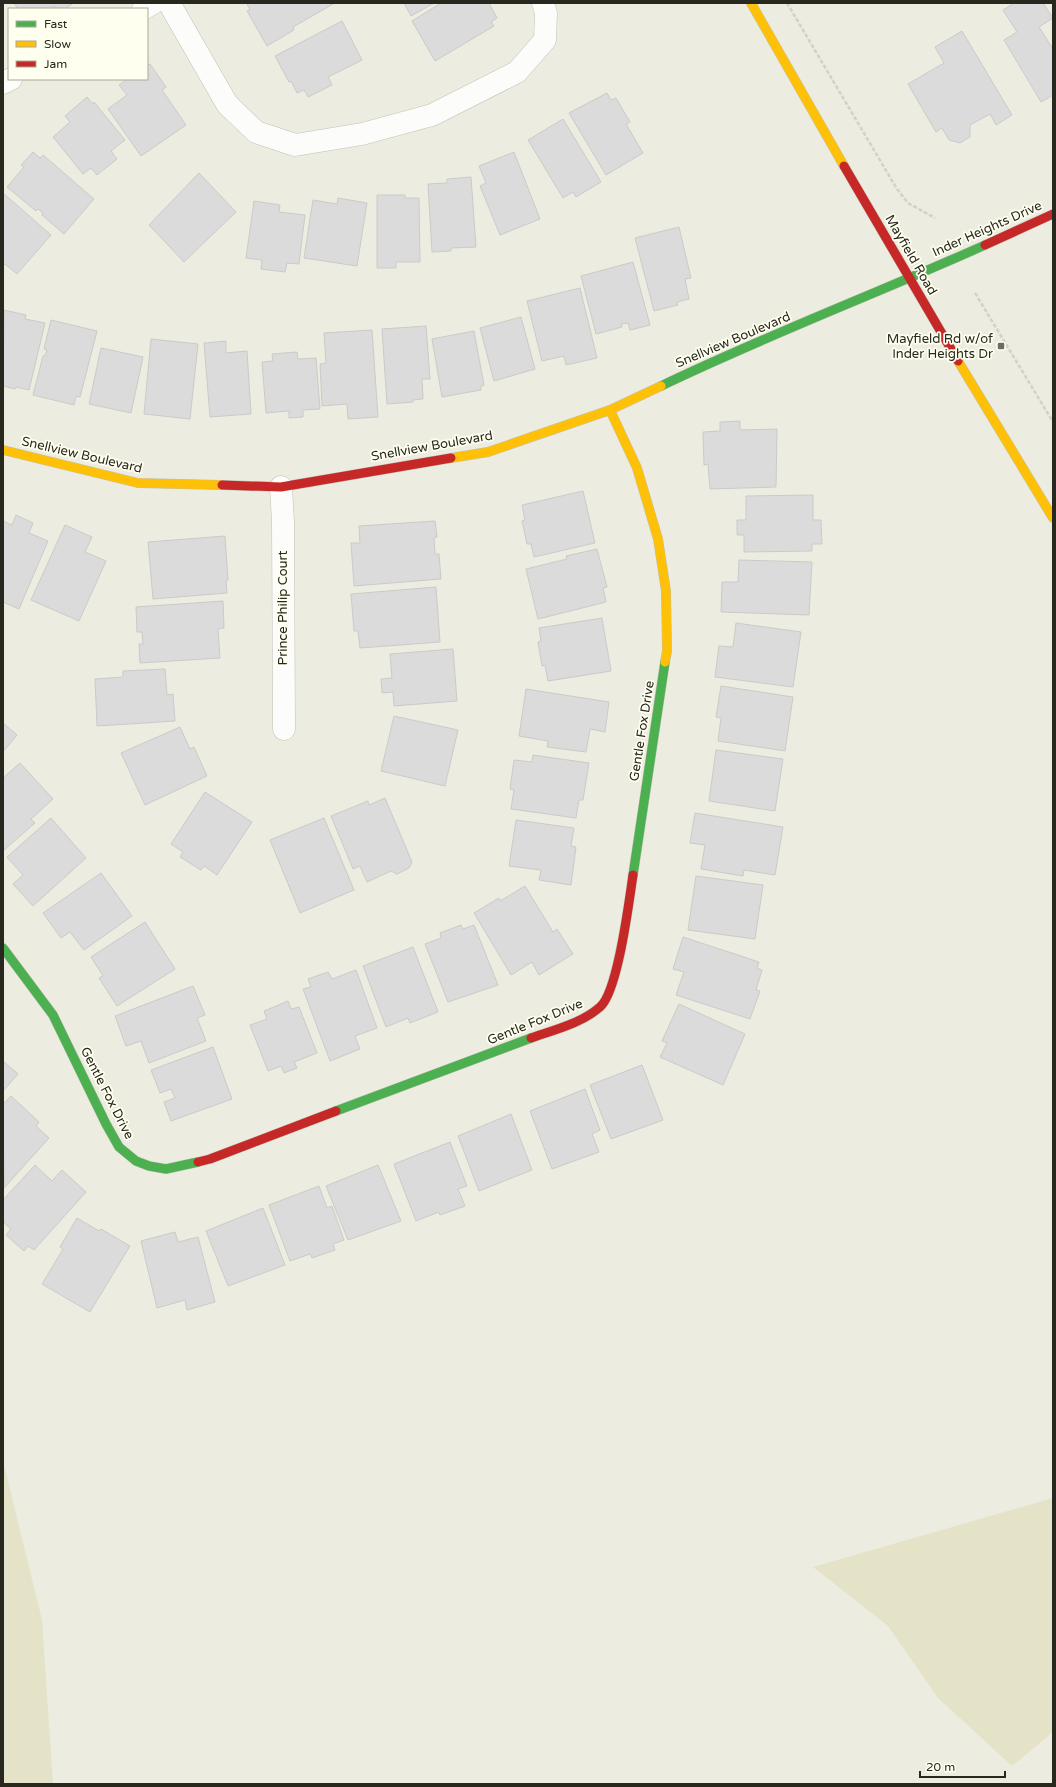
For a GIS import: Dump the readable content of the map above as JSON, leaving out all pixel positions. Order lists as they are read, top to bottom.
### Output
{
  "streets": {
    "street": [
      "Inder Heights Drive",
      "Mayfield Road",
      "Snellview Boulevard",
      "Prince Philip Court",
      "Gentle Fox Drive"
    ]
  },
  "crossings": [
    ["Inder Heights Drive", "Mayfield Road"],
    ["Inder Heights Drive", "Snellview Boulevard"],
    ["Mayfield Road", "Snellview Boulevard"],
    ["Snellview Boulevard", "Prince Philip Court"],
    ["Snellview Boulevard", "Gentle Fox Drive"]
  ],
  "places": {
    "transit": ["Mayfield Rd w/of Inder Heights Dr"]
  },
  "legend": ["Fast", "Slow", "Jam"],
  "scale_bar": "20 m"
}
